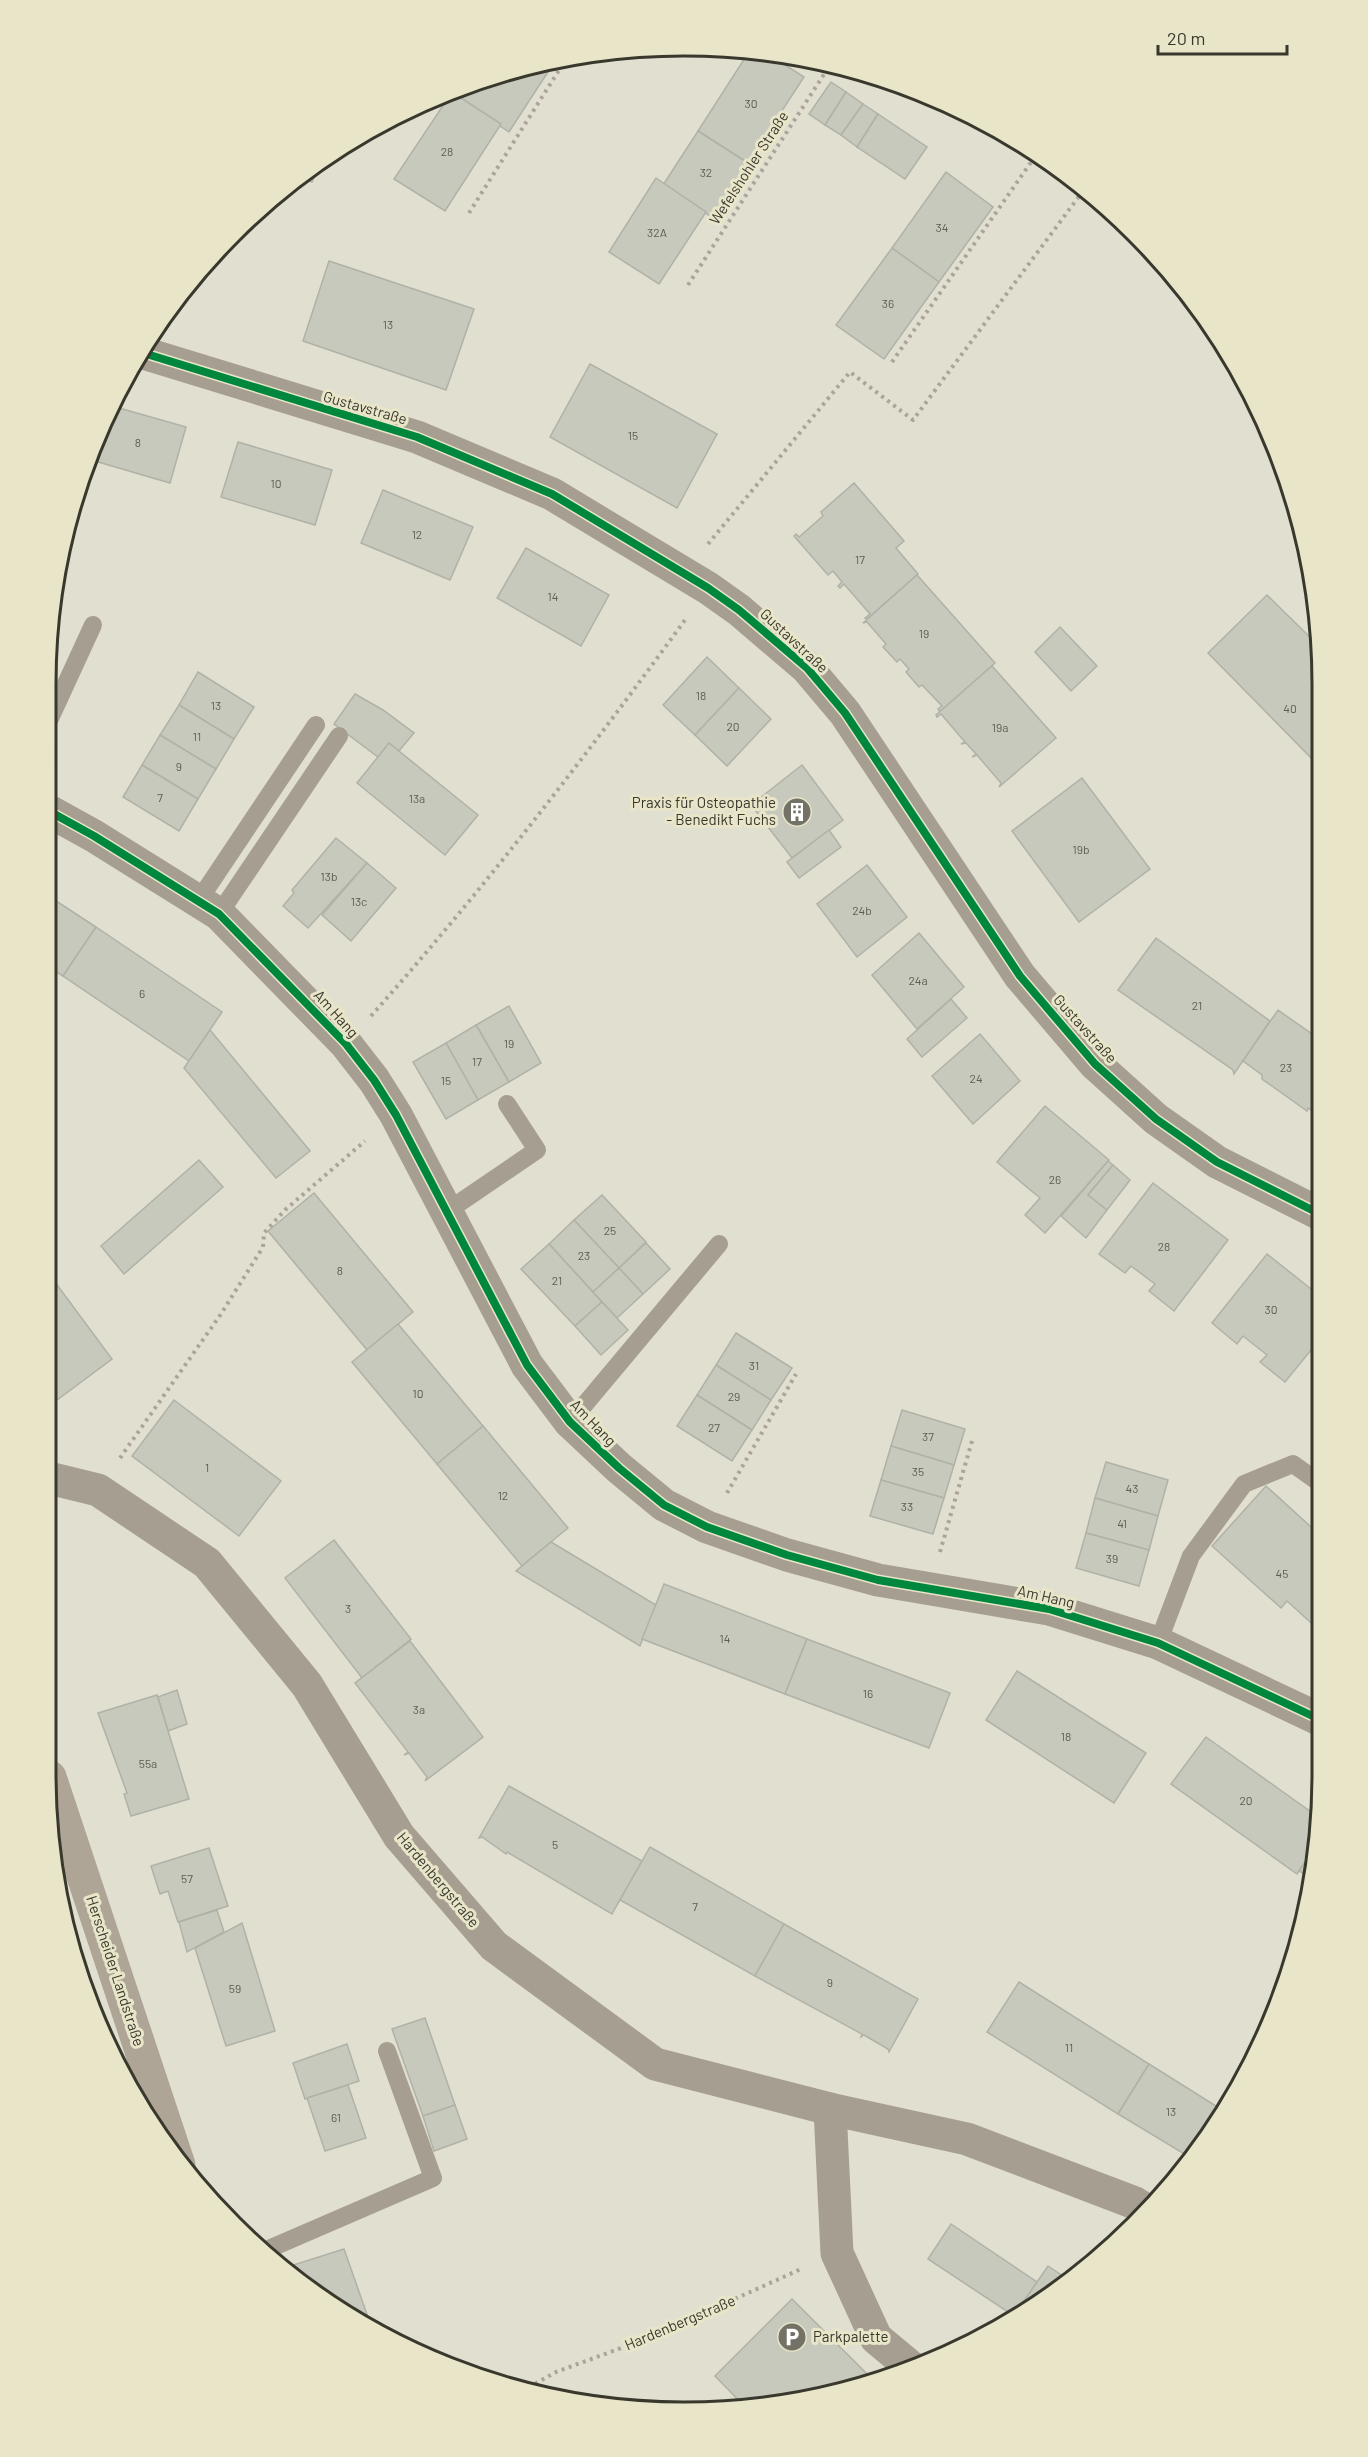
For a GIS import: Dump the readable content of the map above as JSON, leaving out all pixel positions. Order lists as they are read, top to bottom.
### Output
{
  "streets": {
    "main road": ["Herscheider Landstraße"],
    "street": ["Gustavstraße", "Am Hang", "Hardenbergstraße"],
    "path": ["Wefelshohler Straße"]
  },
  "places": {
    "building": ["Praxis für Osteopathie - Benedikt Fuchs"],
    "parking": ["Parkpalette"]
  },
  "house_numbers": [
    "30",
    "28",
    "32",
    "34",
    "32A",
    "36",
    "13",
    "15",
    "8",
    "10",
    "12",
    "17",
    "14",
    "19",
    "18",
    "13",
    "40",
    "20",
    "19a",
    "11",
    "9",
    "7",
    "13a",
    "19b",
    "13b",
    "13c",
    "24b",
    "24a",
    "6",
    "21",
    "19",
    "17",
    "23",
    "24",
    "15",
    "26",
    "25",
    "28",
    "23",
    "8",
    "21",
    "30",
    "31",
    "10",
    "29",
    "27",
    "37",
    "1",
    "35",
    "43",
    "12",
    "33",
    "41",
    "39",
    "45",
    "3",
    "14",
    "16",
    "3a",
    "18",
    "55a",
    "20",
    "5",
    "57",
    "7",
    "9",
    "59",
    "11",
    "13",
    "61"
  ],
  "scale_bar": "20 m"
}
